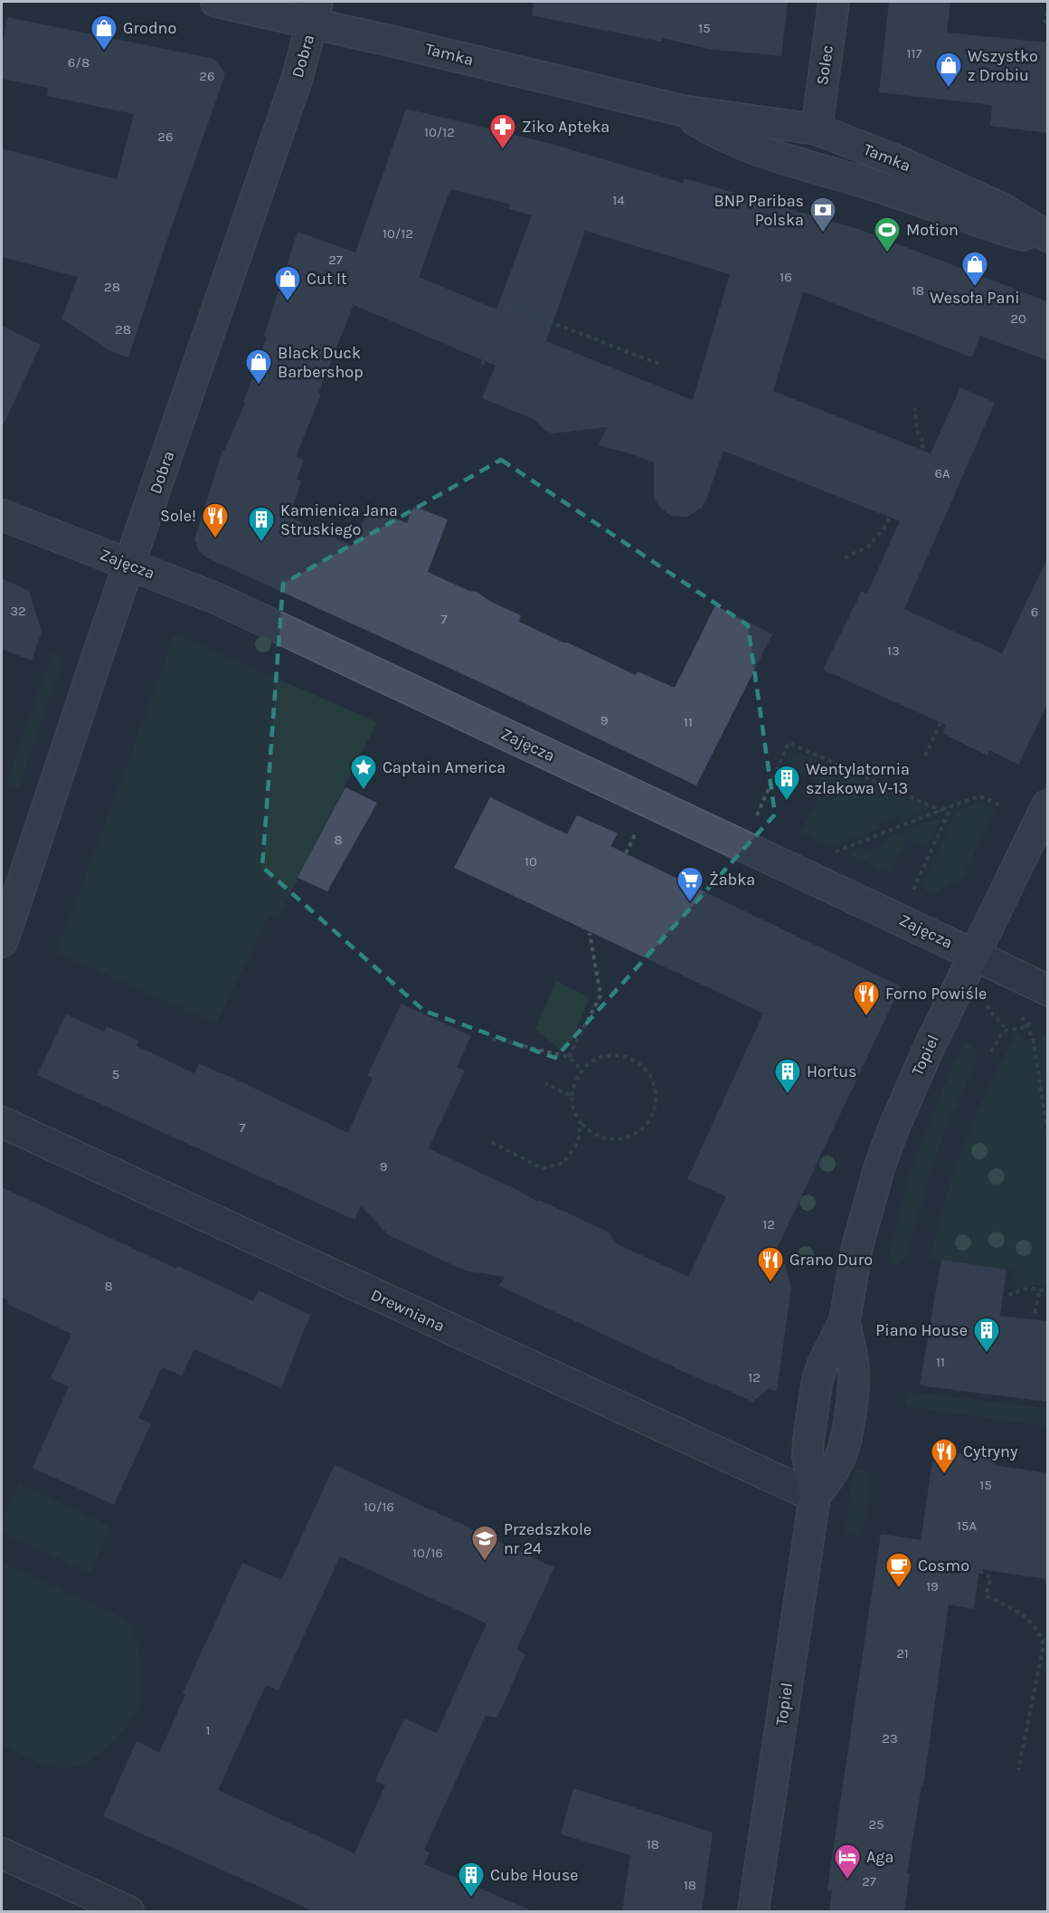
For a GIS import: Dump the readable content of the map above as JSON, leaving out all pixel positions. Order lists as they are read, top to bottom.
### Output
{
  "streets": {
    "street": [
      "Tamka",
      "Dobra",
      "Solec",
      "Zajęcza",
      "Topiel",
      "Drewniana"
    ]
  },
  "crossings": [
    ["Tamka", "Dobra"],
    ["Tamka", "Solec"],
    ["Dobra", "Zajęcza"],
    ["Zajęcza", "Topiel"],
    ["Topiel", "Drewniana"]
  ],
  "places": {
    "shop": [
      "Grodno",
      "Wszystko z Drobiu",
      "Wesoła Pani",
      "Cut It",
      "Black Duck Barbershop"
    ],
    "pharmacy": ["Ziko Apteka"],
    "bank": ["BNP Paribas Polska"],
    "sports": ["Motion"],
    "restaurant": [
      "Sole!",
      "Forno Powiśle",
      "Grano Duro",
      "Cytryny"
    ],
    "building": [
      "Kamienica Jana Struskiego",
      "Wentylatornia szlakowa V-13",
      "Hortus",
      "Piano House",
      "Cube House"
    ],
    "place": ["Captain America"],
    "supermarket": ["Żabka"],
    "school or university": ["Przedszkole nr 24"],
    "cafe": ["Cosmo"],
    "hotel": ["Aga"]
  },
  "house_numbers": [
    "15",
    "117",
    "6/8",
    "26",
    "10/12",
    "26",
    "14",
    "10/12",
    "27",
    "16",
    "28",
    "18",
    "20",
    "28",
    "6A",
    "32",
    "6",
    "7",
    "13",
    "9",
    "11",
    "8",
    "10",
    "5",
    "7",
    "9",
    "12",
    "8",
    "11",
    "12",
    "15",
    "10/16",
    "15A",
    "10/16",
    "19",
    "21",
    "1",
    "23",
    "25",
    "18",
    "27",
    "18"
  ]
}
